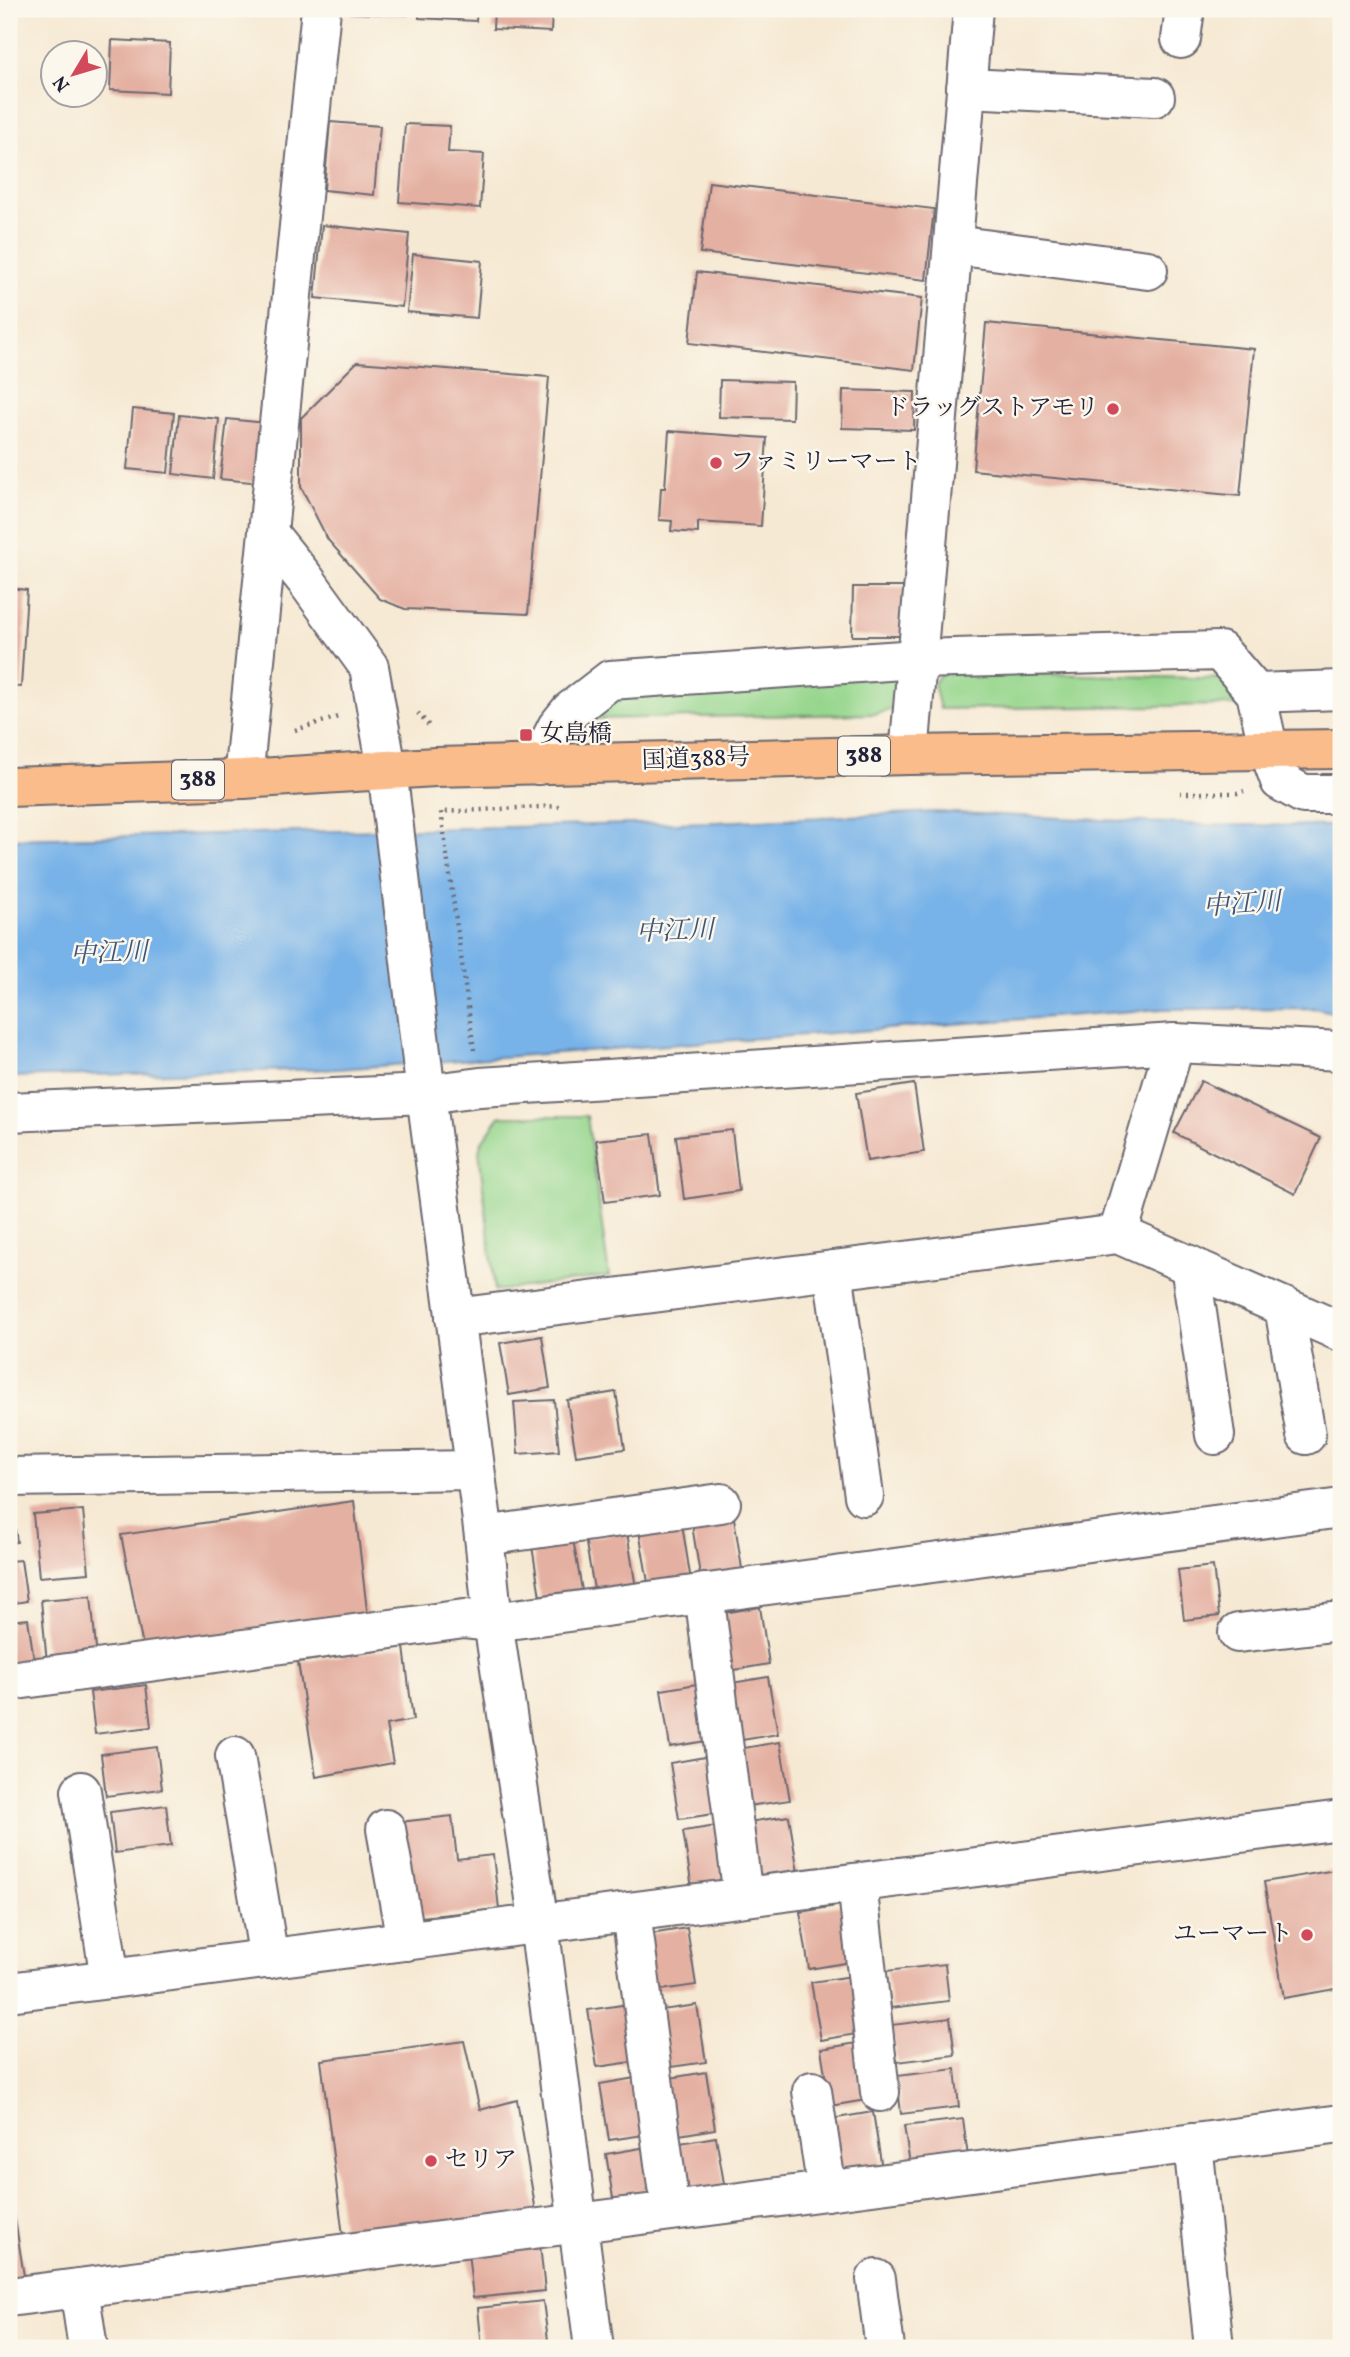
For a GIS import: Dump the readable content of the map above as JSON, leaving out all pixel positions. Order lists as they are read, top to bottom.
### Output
{
  "streets": {
    "highway": ["388", "国道388号"]
  },
  "water": ["中江川"],
  "places": {
    "other": [
      "ドラッグストアモリ",
      "ファミリーマート",
      "ユーマート",
      "セリア"
    ],
    "transit": ["女島橋"]
  },
  "north": "bottom left"
}
